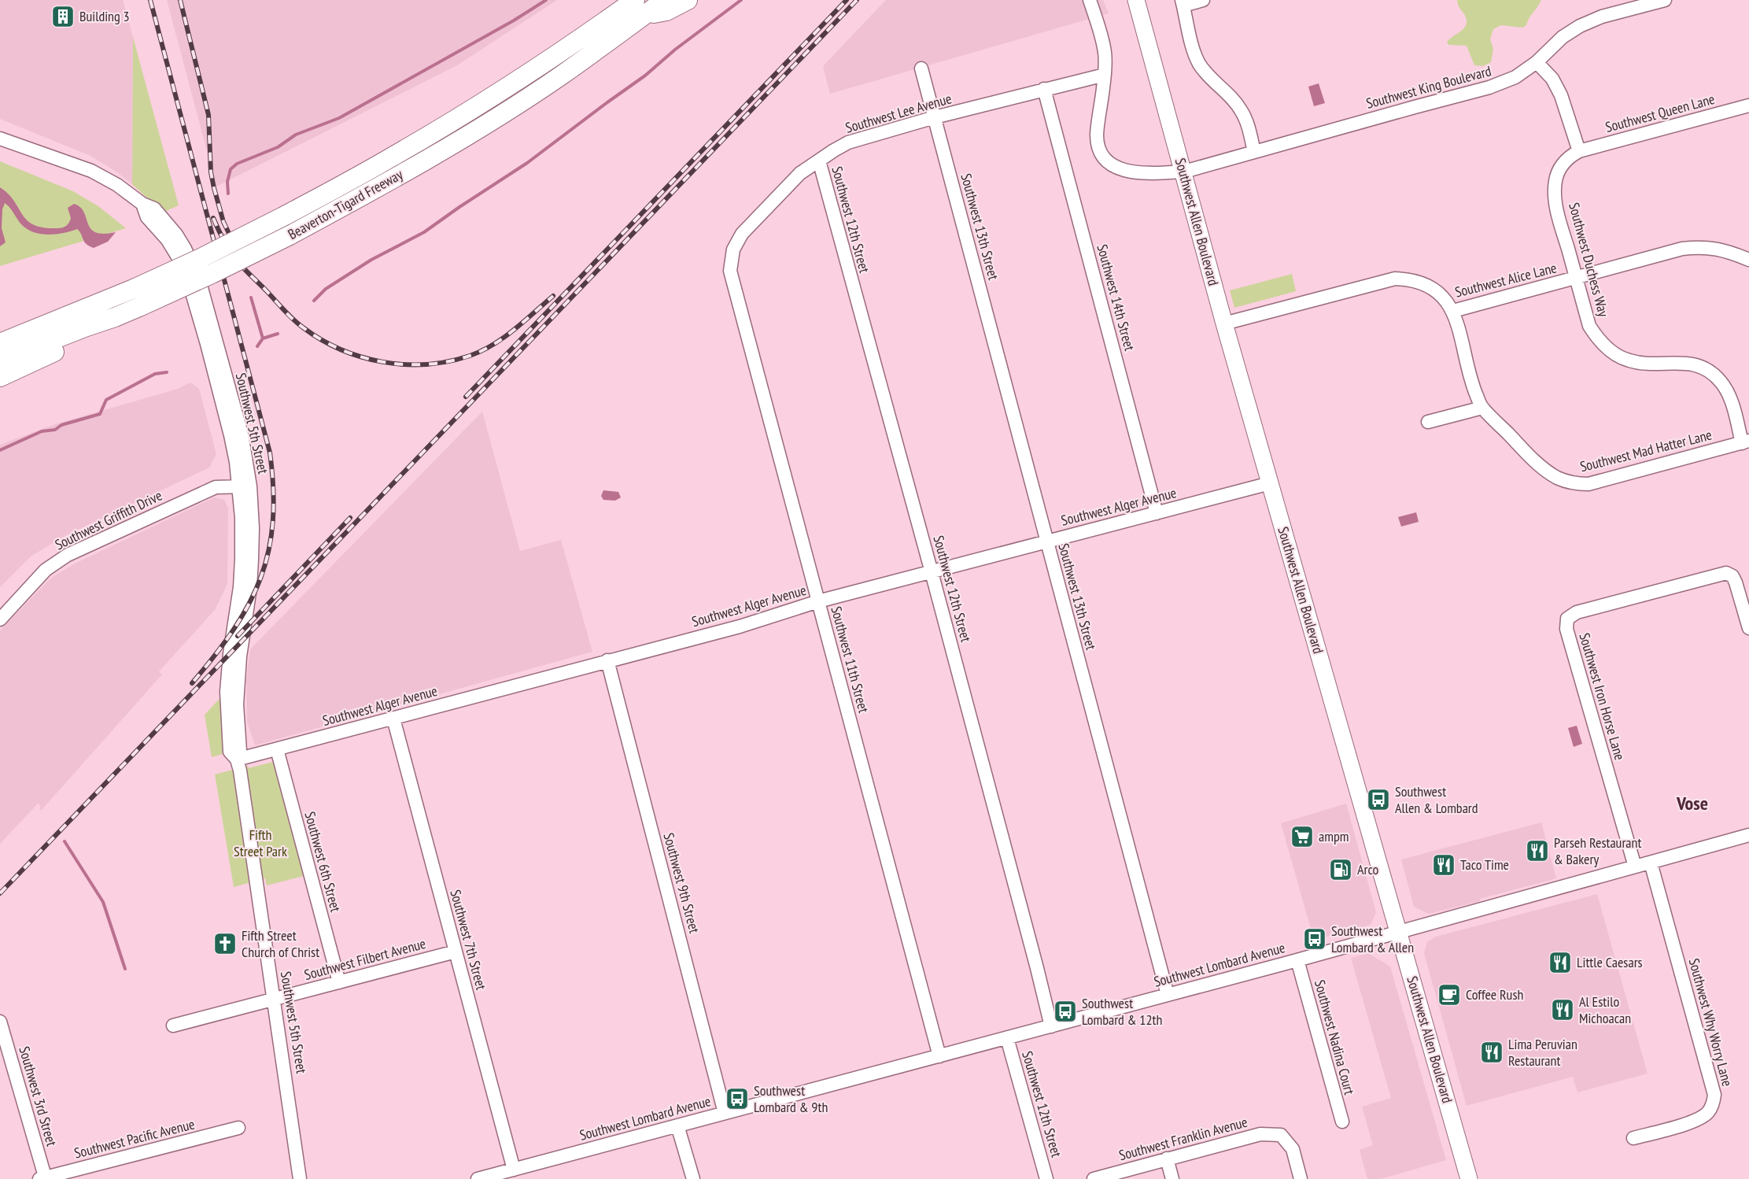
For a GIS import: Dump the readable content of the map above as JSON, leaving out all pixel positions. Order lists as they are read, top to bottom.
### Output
{
  "streets": {
    "highway": ["Beaverton-Tigard Freeway"],
    "main road": ["Southwest Allen Boulevard"],
    "street": [
      "Southwest King Boulevard",
      "Southwest Lee Avenue",
      "Southwest Queen Lane",
      "Southwest 12th Street",
      "Southwest 13th Street",
      "Southwest Duchess Way",
      "Southwest Alice Lane",
      "Southwest 14th Street",
      "Southwest 5th Street",
      "Southwest Mad Hatter Lane",
      "Southwest Alger Avenue",
      "Southwest Griffith Drive",
      "Southwest 11th Street",
      "Southwest Iron Horse Lane",
      "Southwest 6th Street",
      "Southwest 9th Street",
      "Southwest 7th Street",
      "Southwest Filbert Avenue",
      "Southwest Lombard Avenue",
      "Southwest Why Worry Lane",
      "Southwest Nadina Court",
      "Southwest 3rd Street",
      "Southwest Pacific Avenue",
      "Southwest Franklin Avenue"
    ]
  },
  "crossings": [
    ["Southwest King Boulevard", "Southwest Lee Avenue"],
    ["Southwest King Boulevard", "Southwest Allen Boulevard"],
    ["Southwest Lee Avenue", "Southwest 12th Street"],
    ["Southwest Lee Avenue", "Southwest 13th Street"],
    ["Southwest Lee Avenue", "Southwest 14th Street"],
    ["Southwest Lee Avenue", "Southwest 11th Street"],
    ["Southwest Queen Lane", "Southwest Duchess Way"],
    ["Southwest 12th Street", "Southwest Alger Avenue"],
    ["Southwest 12th Street", "Southwest Lombard Avenue"],
    ["Southwest Allen Boulevard", "Southwest Alice Lane"],
    ["Southwest Allen Boulevard", "Southwest Alger Avenue"],
    ["Southwest Allen Boulevard", "Southwest Lombard Avenue"],
    ["Southwest 13th Street", "Southwest Alger Avenue"],
    ["Southwest 13th Street", "Southwest Lombard Avenue"],
    ["Southwest Duchess Way", "Southwest Alice Lane"],
    ["Southwest Duchess Way", "Southwest Mad Hatter Lane"],
    ["Southwest Alice Lane", "Southwest Mad Hatter Lane"],
    ["Southwest 14th Street", "Southwest Alger Avenue"],
    ["Southwest 5th Street", "Southwest Alger Avenue"],
    ["Southwest 5th Street", "Southwest Griffith Drive"],
    ["Southwest 5th Street", "Southwest Filbert Avenue"],
    ["Southwest Alger Avenue", "Southwest 11th Street"],
    ["Southwest Alger Avenue", "Southwest 6th Street"],
    ["Southwest Alger Avenue", "Southwest 9th Street"],
    ["Southwest Alger Avenue", "Southwest 7th Street"],
    ["Southwest 11th Street", "Southwest Lombard Avenue"],
    ["Southwest Iron Horse Lane", "Southwest Lombard Avenue"],
    ["Southwest 6th Street", "Southwest Filbert Avenue"],
    ["Southwest 9th Street", "Southwest Lombard Avenue"],
    ["Southwest 7th Street", "Southwest Filbert Avenue"],
    ["Southwest 7th Street", "Southwest Lombard Avenue"],
    ["Southwest Lombard Avenue", "Southwest Why Worry Lane"],
    ["Southwest Lombard Avenue", "Southwest Nadina Court"],
    ["Southwest 3rd Street", "Southwest Pacific Avenue"]
  ],
  "districts": ["Vose"],
  "parks": ["Fifth Street Park"],
  "places": {
    "building": ["Building 3"],
    "bus stop": [
      "Southwest Allen & Lombard",
      "Southwest Lombard & Allen",
      "Southwest Lombard & 12th",
      "Southwest Lombard & 9th"
    ],
    "supermarket": ["ampm"],
    "restaurant": [
      "Parseh Restaurant & Bakery",
      "Taco Time",
      "Little Caesars",
      "Al Estilo Michoacan",
      "Lima Peruvian Restaurant"
    ],
    "fuel station": ["Arco"],
    "church": ["Fifth Street Church of Christ"],
    "cafe": ["Coffee Rush"]
  }
}
